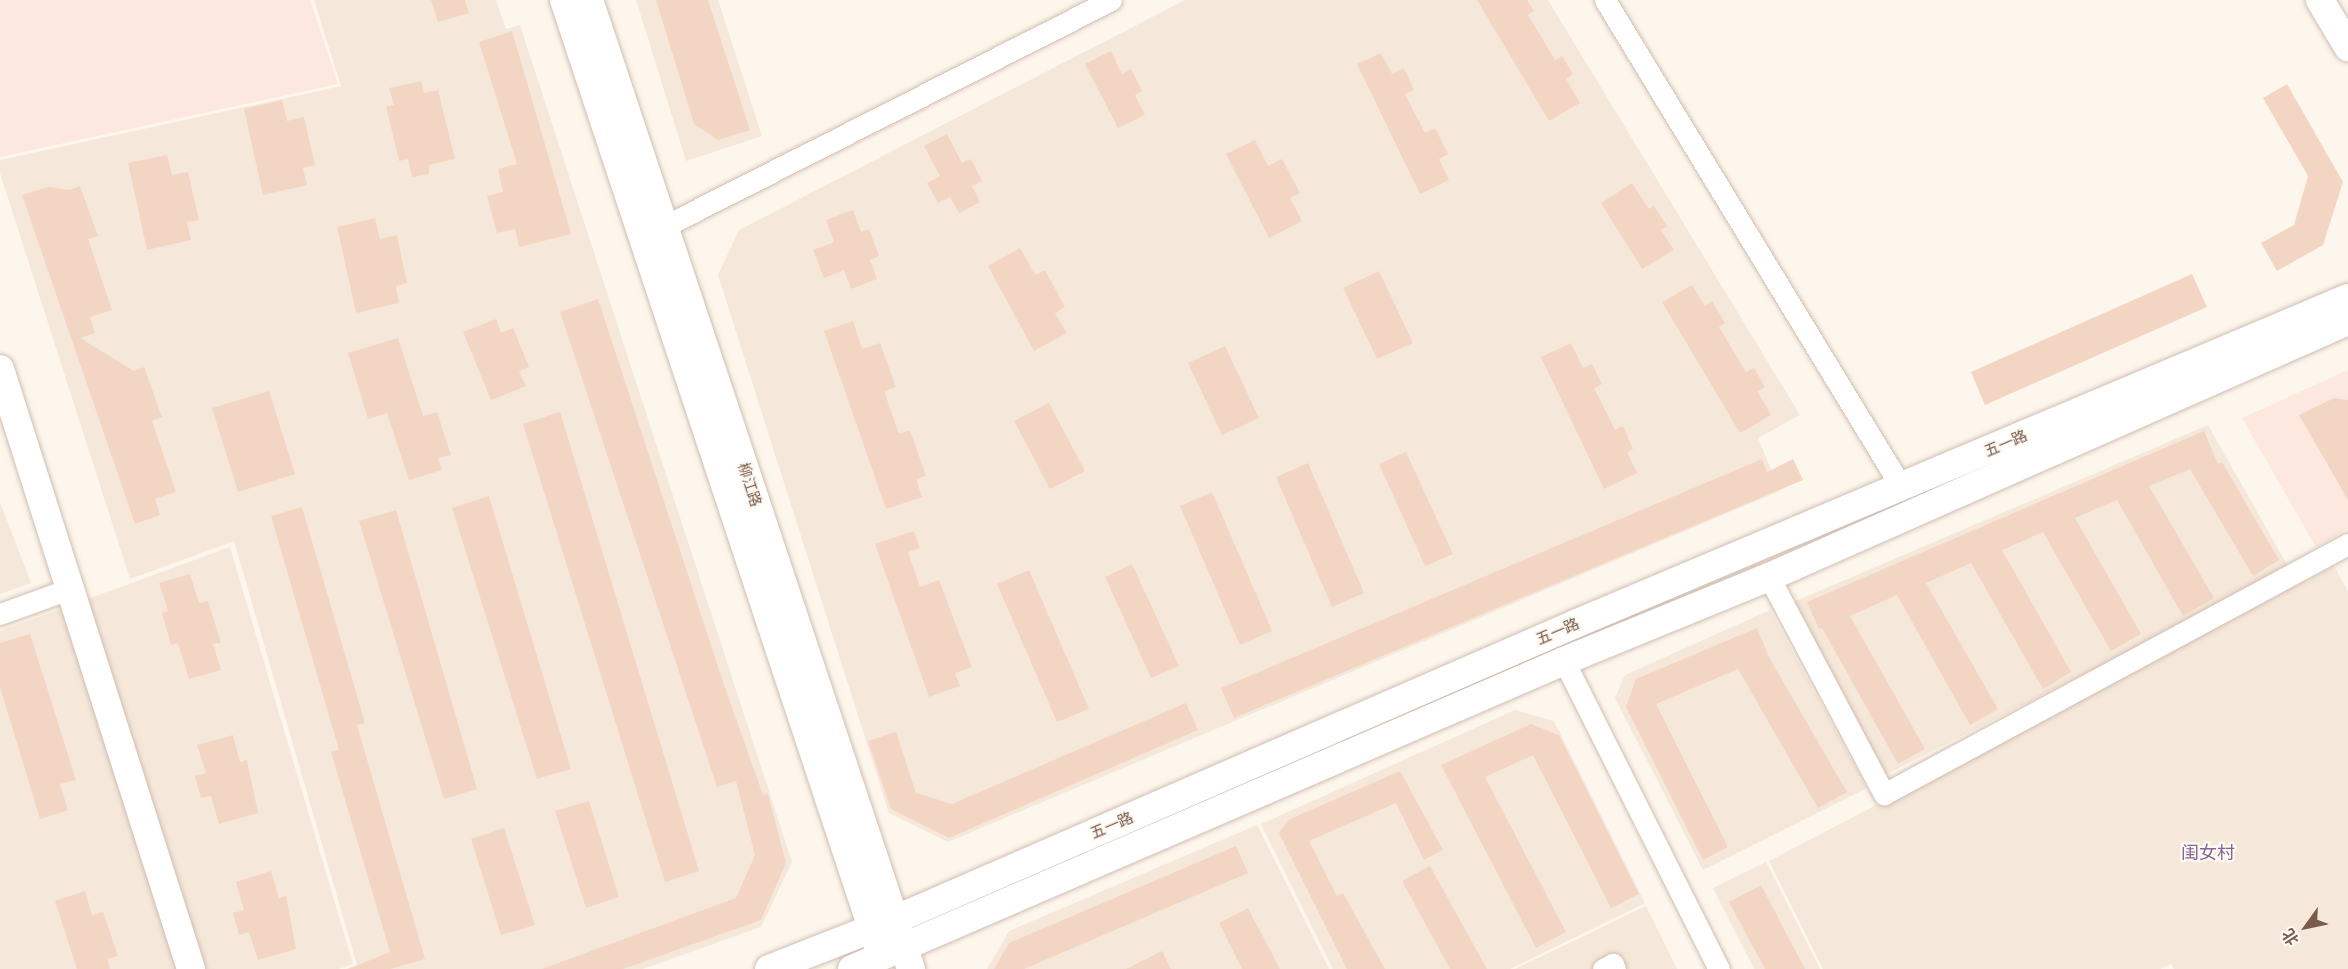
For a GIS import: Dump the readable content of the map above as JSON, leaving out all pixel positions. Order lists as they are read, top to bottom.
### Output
{
  "streets": {
    "street": ["五一路", "柳江路"]
  },
  "crossings": [
    ["五一路", "柳江路"]
  ],
  "districts": ["闺女村"],
  "north": "bottom left"
}
